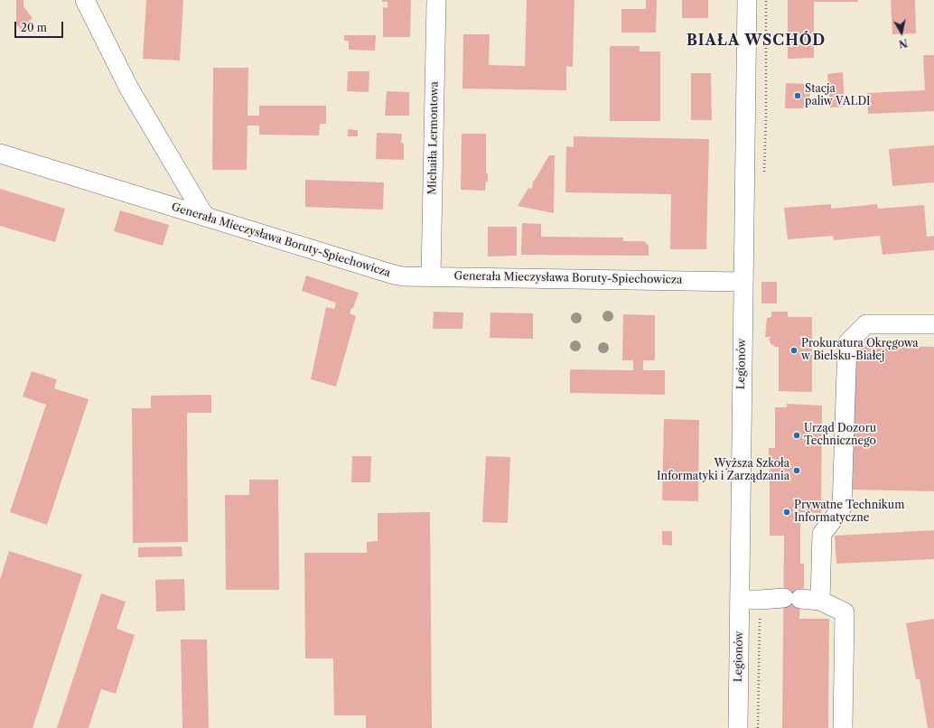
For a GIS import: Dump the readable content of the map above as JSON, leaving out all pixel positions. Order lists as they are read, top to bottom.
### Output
{
  "streets": {
    "street": ["Michaiła Lermontowa", "Generała Mieczysława Boruty-Spiechowicza", "Legionów"]
  },
  "crossings": [
    ["Michaiła Lermontowa", "Generała Mieczysława Boruty-Spiechowicza"],
    ["Generała Mieczysława Boruty-Spiechowicza", "Legionów"]
  ],
  "districts": ["BIAŁA WSCHÓD"],
  "places": [
    "Stacja paliw VALDI",
    "Prokuratura Okręgowa w Bielsku-Białej",
    "Urząd Dozoru Technicznego",
    "Wyższa Szkoła Informatyki i Zarządzania",
    "Prywatne Technikum Informatyczne"
  ],
  "scale_bar": "20 m",
  "north": "bottom"
}
